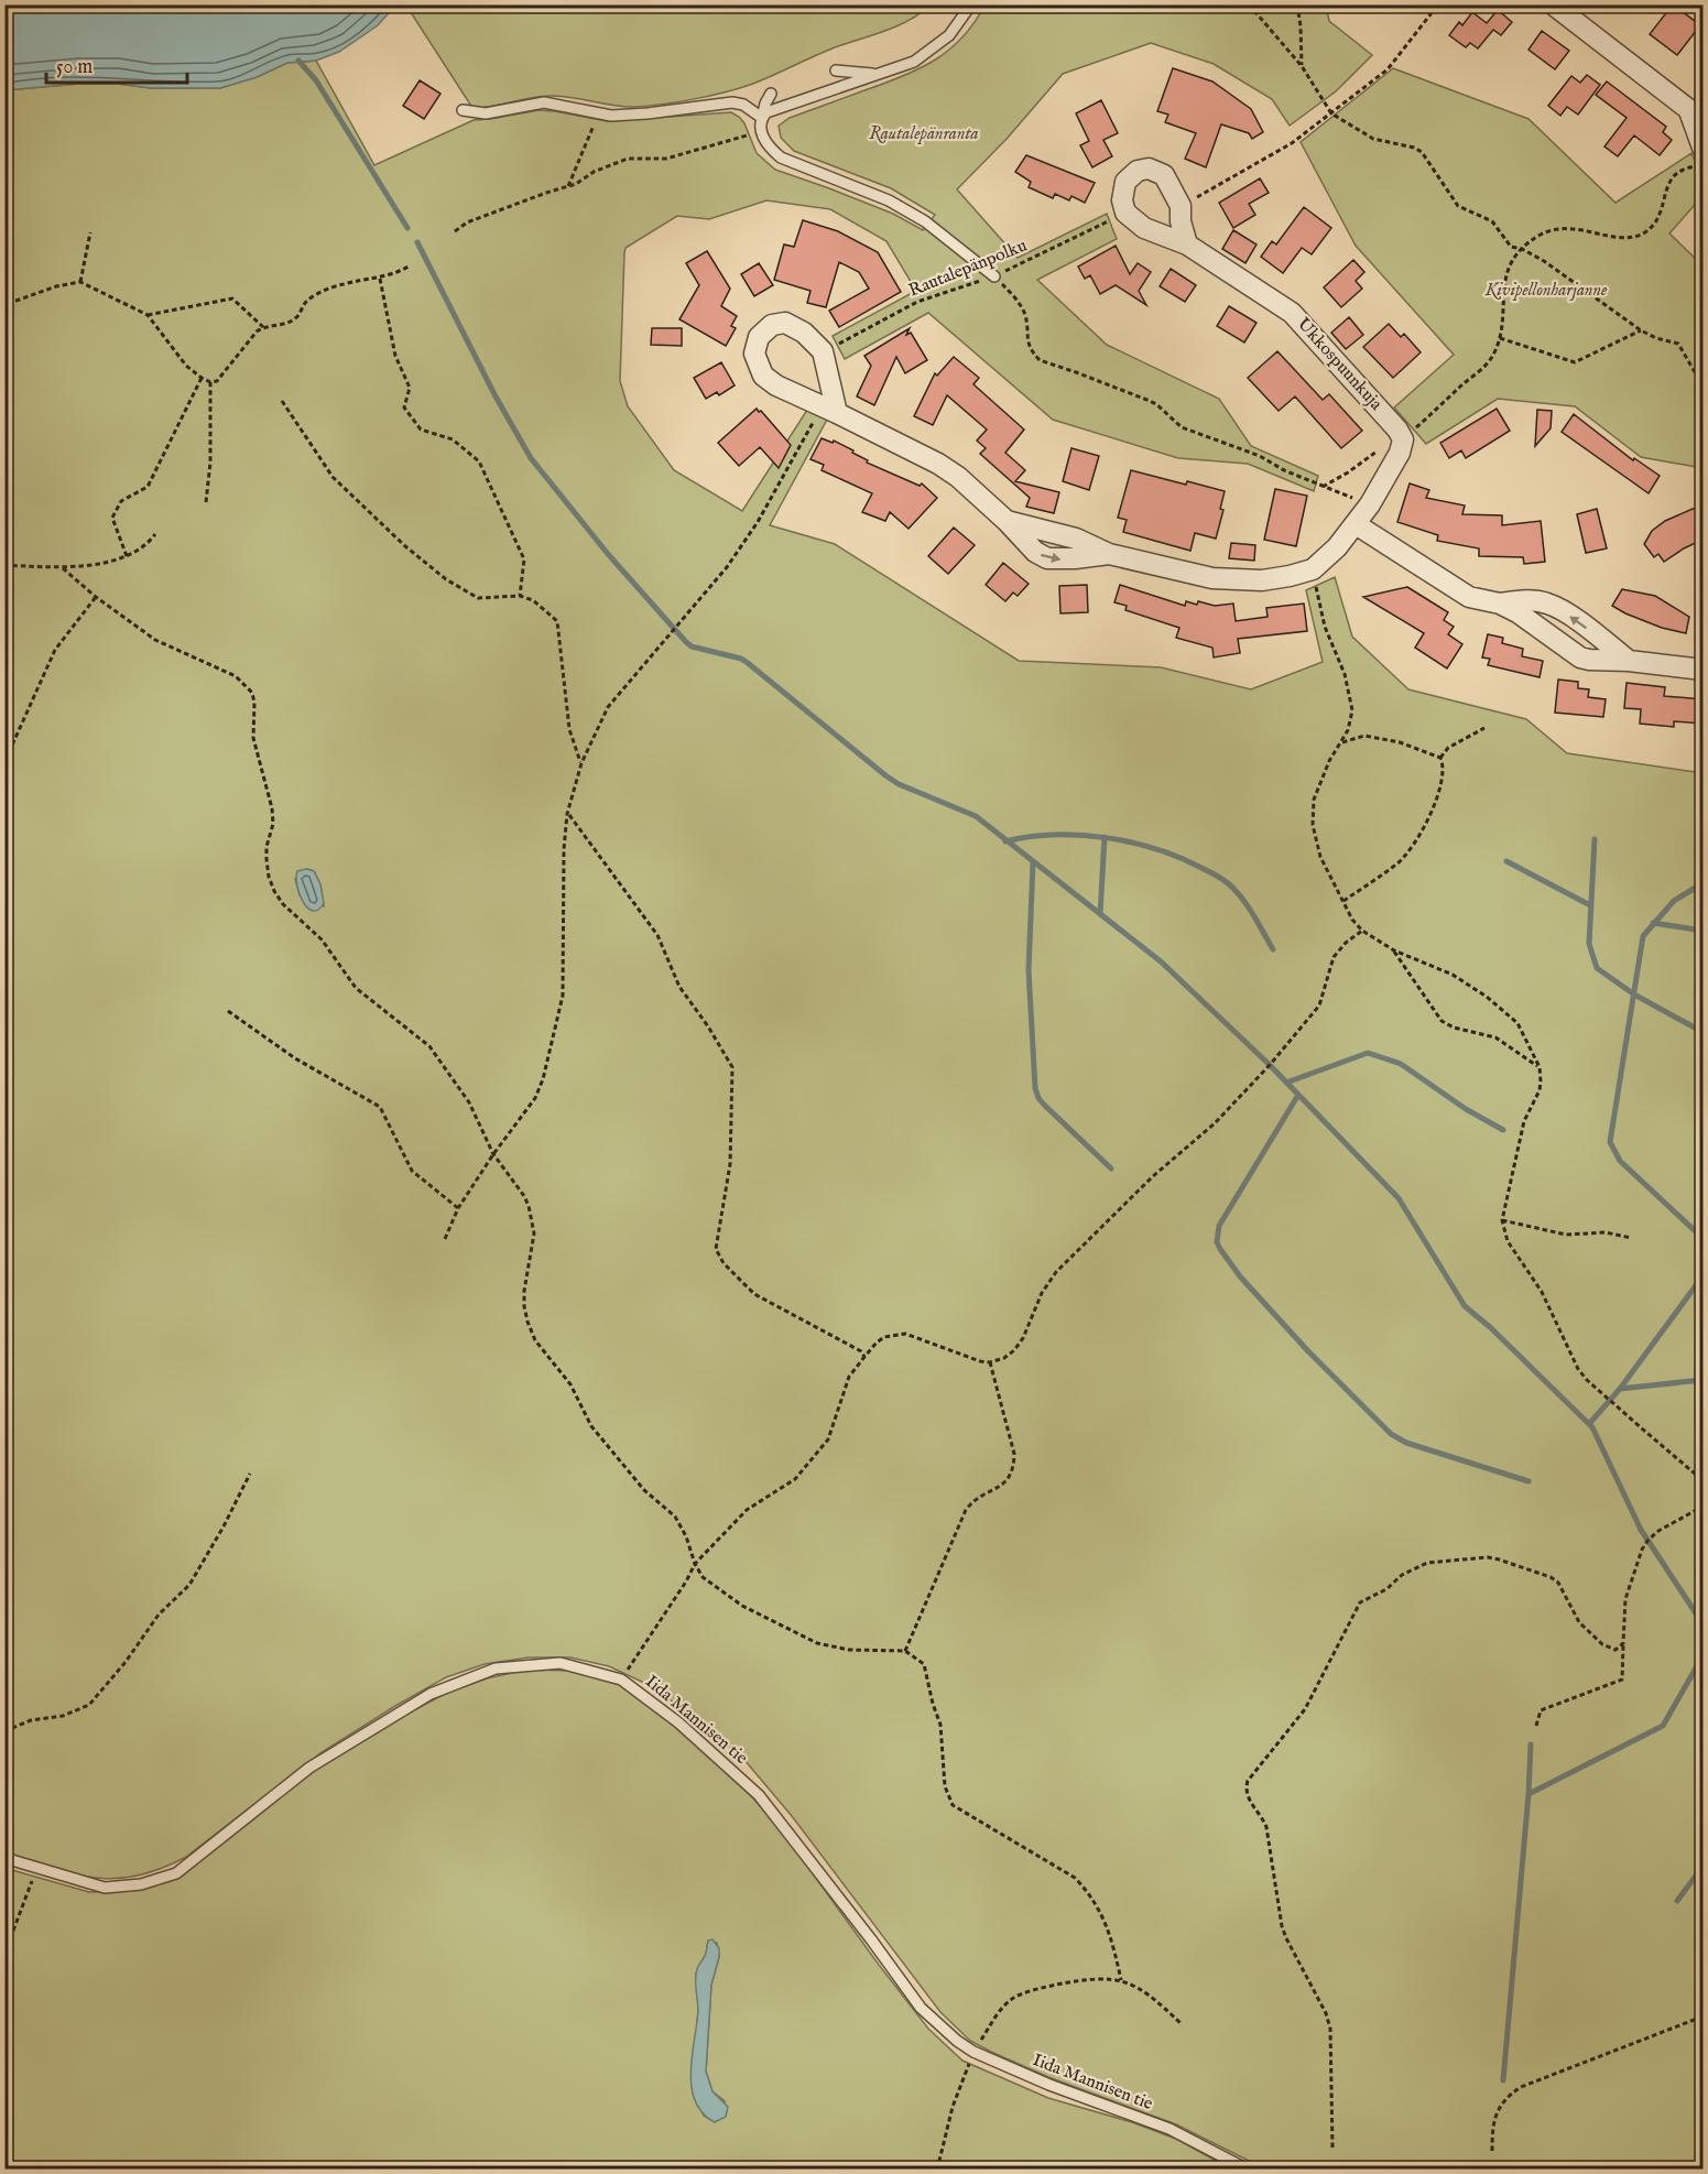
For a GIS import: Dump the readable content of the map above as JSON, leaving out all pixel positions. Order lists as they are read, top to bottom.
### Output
{
  "streets": {
    "street": ["Ukkospuunkuja"],
    "lane": ["Iida Mannisen tie"],
    "path": ["Rautalepänpolku"]
  },
  "crossings": [
    ["Rautalepänpolku", "Ukkospuunkuja"]
  ],
  "parks": ["Rautalepänranta", "Kivipellonharjanne"],
  "scale_bar": "50 m"
}
